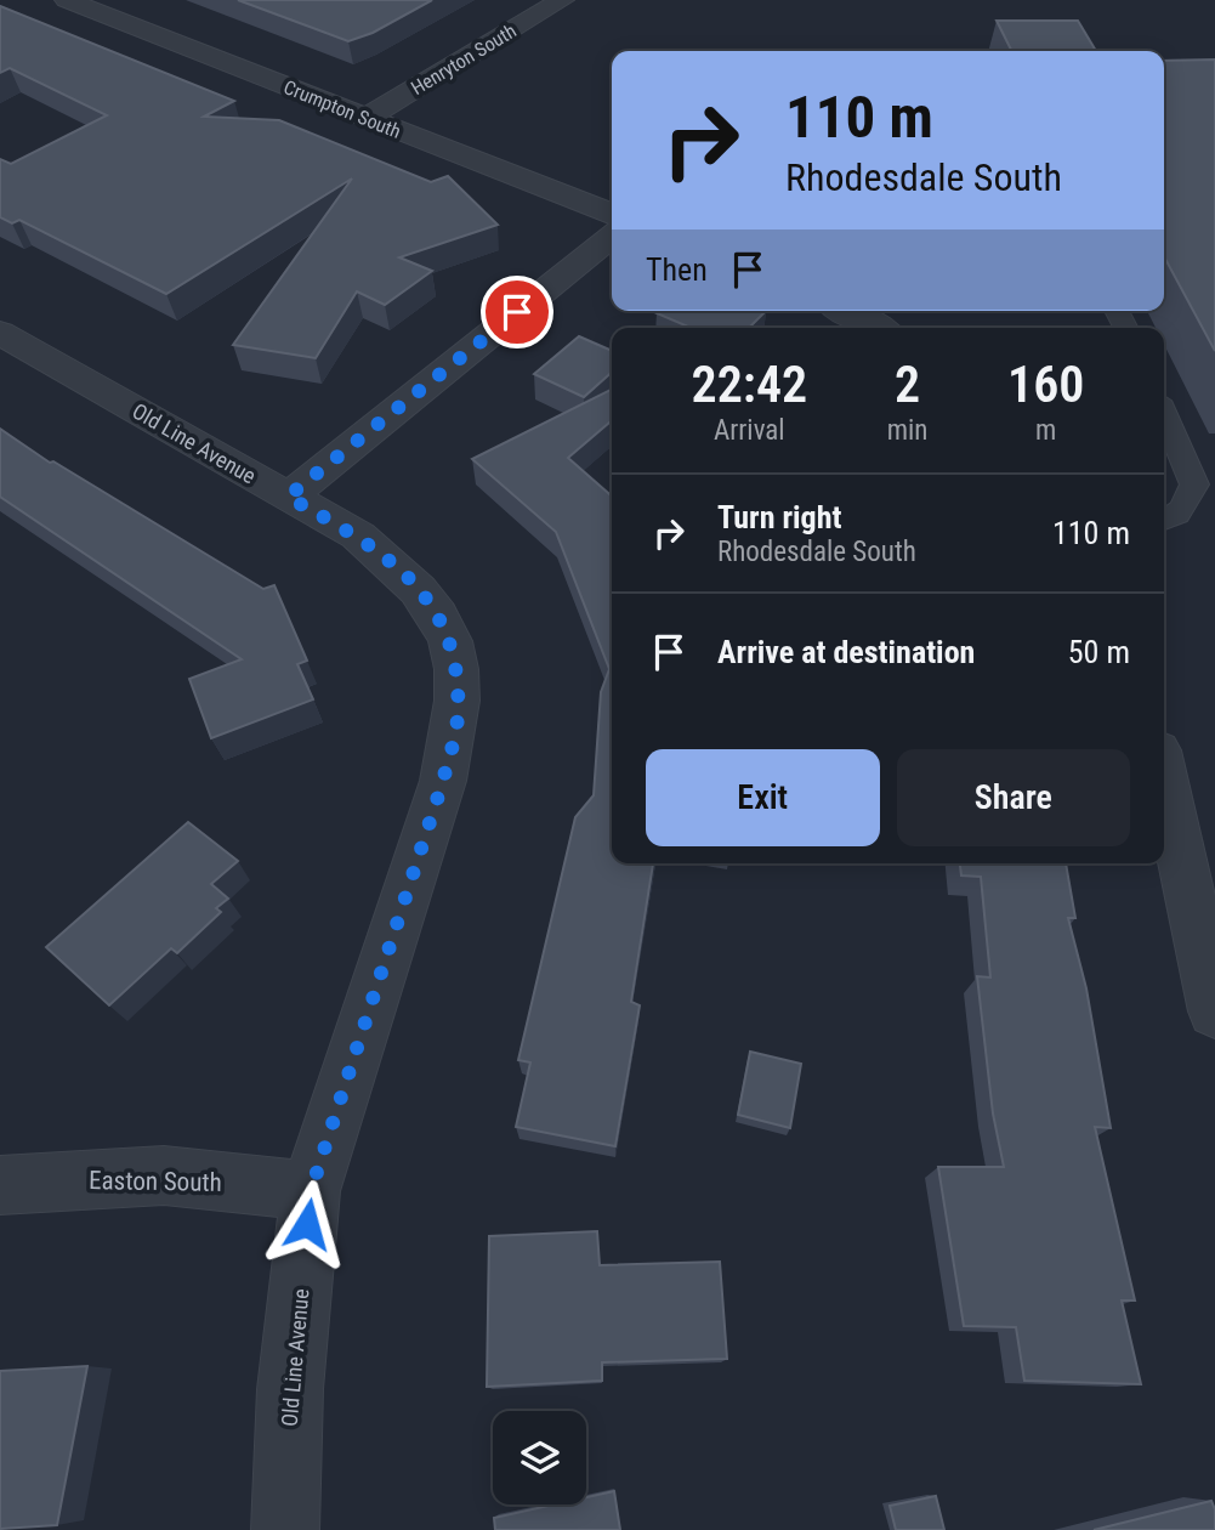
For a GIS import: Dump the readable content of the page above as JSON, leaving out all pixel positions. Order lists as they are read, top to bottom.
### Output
{
  "streets": {
    "street": [
      "Henryton South",
      "Crumpton South",
      "Old Line Avenue",
      "Easton South"
    ]
  },
  "crossings": [
    ["Henryton South", "Crumpton South"],
    ["Old Line Avenue", "Easton South"]
  ],
  "page": {
    "turn": ["110 m", "Rhodesdale South"],
    "then": "Then",
    "eta": [
      "22:42",
      "Arrival",
      "2",
      "min",
      "160",
      "m"
    ],
    "list": [
      {
        "name": "Turn right",
        "note": "Rhodesdale South",
        "value": "110 m"
      },
      {
        "name": "Arrive at destination",
        "value": "50 m"
      }
    ],
    "buttons": ["Exit", "Share"]
  }
}
